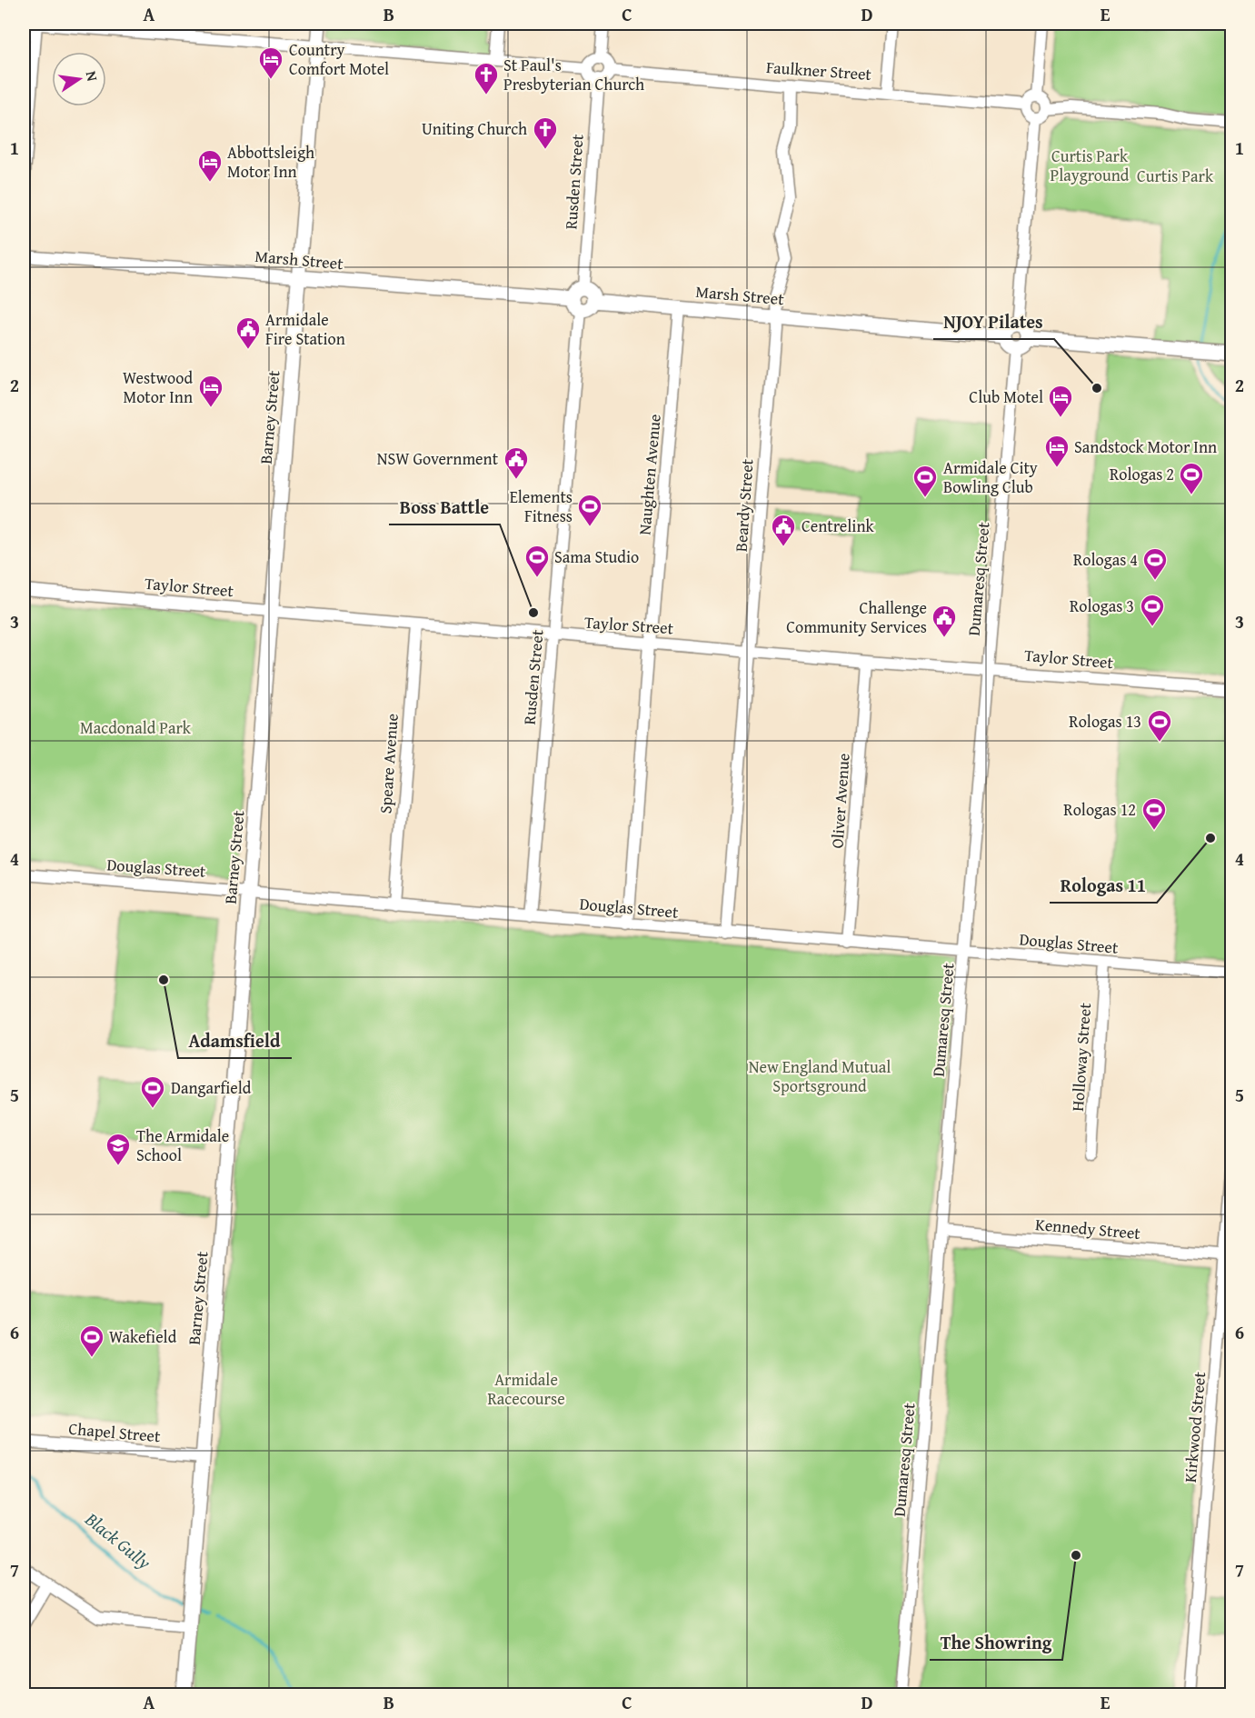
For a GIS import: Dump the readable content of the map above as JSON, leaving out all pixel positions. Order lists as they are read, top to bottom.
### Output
{
  "streets": {
    "main road": ["Marsh Street", "Barney Street"],
    "street": [
      "Faulkner Street",
      "Rusden Street",
      "Naughten Avenue",
      "Beardy Street",
      "Dumaresq Street",
      "Taylor Street",
      "Speare Avenue",
      "Oliver Avenue",
      "Douglas Street",
      "Holloway Street",
      "Kennedy Street",
      "Kirkwood Street",
      "Chapel Street"
    ]
  },
  "crossings": [
    ["Faulkner Street", "Rusden Street"],
    ["Faulkner Street", "Beardy Street"],
    ["Rusden Street", "Marsh Street"],
    ["Rusden Street", "Taylor Street"],
    ["Rusden Street", "Douglas Street"],
    ["Marsh Street", "Barney Street"],
    ["Marsh Street", "Naughten Avenue"],
    ["Marsh Street", "Beardy Street"],
    ["Marsh Street", "Dumaresq Street"],
    ["Barney Street", "Taylor Street"],
    ["Barney Street", "Douglas Street"],
    ["Barney Street", "Chapel Street"],
    ["Naughten Avenue", "Taylor Street"],
    ["Naughten Avenue", "Douglas Street"],
    ["Beardy Street", "Taylor Street"],
    ["Beardy Street", "Douglas Street"],
    ["Dumaresq Street", "Taylor Street"],
    ["Dumaresq Street", "Douglas Street"],
    ["Dumaresq Street", "Kennedy Street"],
    ["Taylor Street", "Speare Avenue"],
    ["Taylor Street", "Oliver Avenue"],
    ["Speare Avenue", "Douglas Street"],
    ["Oliver Avenue", "Douglas Street"],
    ["Douglas Street", "Holloway Street"],
    ["Kennedy Street", "Kirkwood Street"]
  ],
  "water": ["Black Gully"],
  "parks": [
    "Curtis Park Playground",
    "Curtis Park",
    "Macdonald Park",
    "New England Mutual Sportsground",
    "Armidale Racecourse"
  ],
  "places": {
    "hotel": [
      "Country Comfort Motel",
      "Abbottsleigh Motor Inn",
      "Westwood Motor Inn",
      "Club Motel",
      "Sandstock Motor Inn"
    ],
    "church": ["St Paul's Presbyterian Church", "Uniting Church"],
    "public building": [
      "Armidale Fire Station",
      "NSW Government",
      "Centrelink",
      "Challenge Community Services"
    ],
    "other": [
      "NJOY Pilates",
      "Boss Battle",
      "Rologas 11",
      "Adamsfield",
      "The Showring"
    ],
    "sports": [
      "Rologas 2",
      "Armidale City Bowling Club",
      "Elements Fitness",
      "Sama Studio",
      "Rologas 4",
      "Rologas 3",
      "Rologas 13",
      "Rologas 12",
      "Dangarfield",
      "Wakefield"
    ],
    "school or university": ["The Armidale School"]
  },
  "north": "right",
  "grid": {
    "columns": [
      "A",
      "B",
      "C",
      "D",
      "E"
    ],
    "rows": [
      "1",
      "2",
      "3",
      "4",
      "5",
      "6",
      "7"
    ]
  }
}
